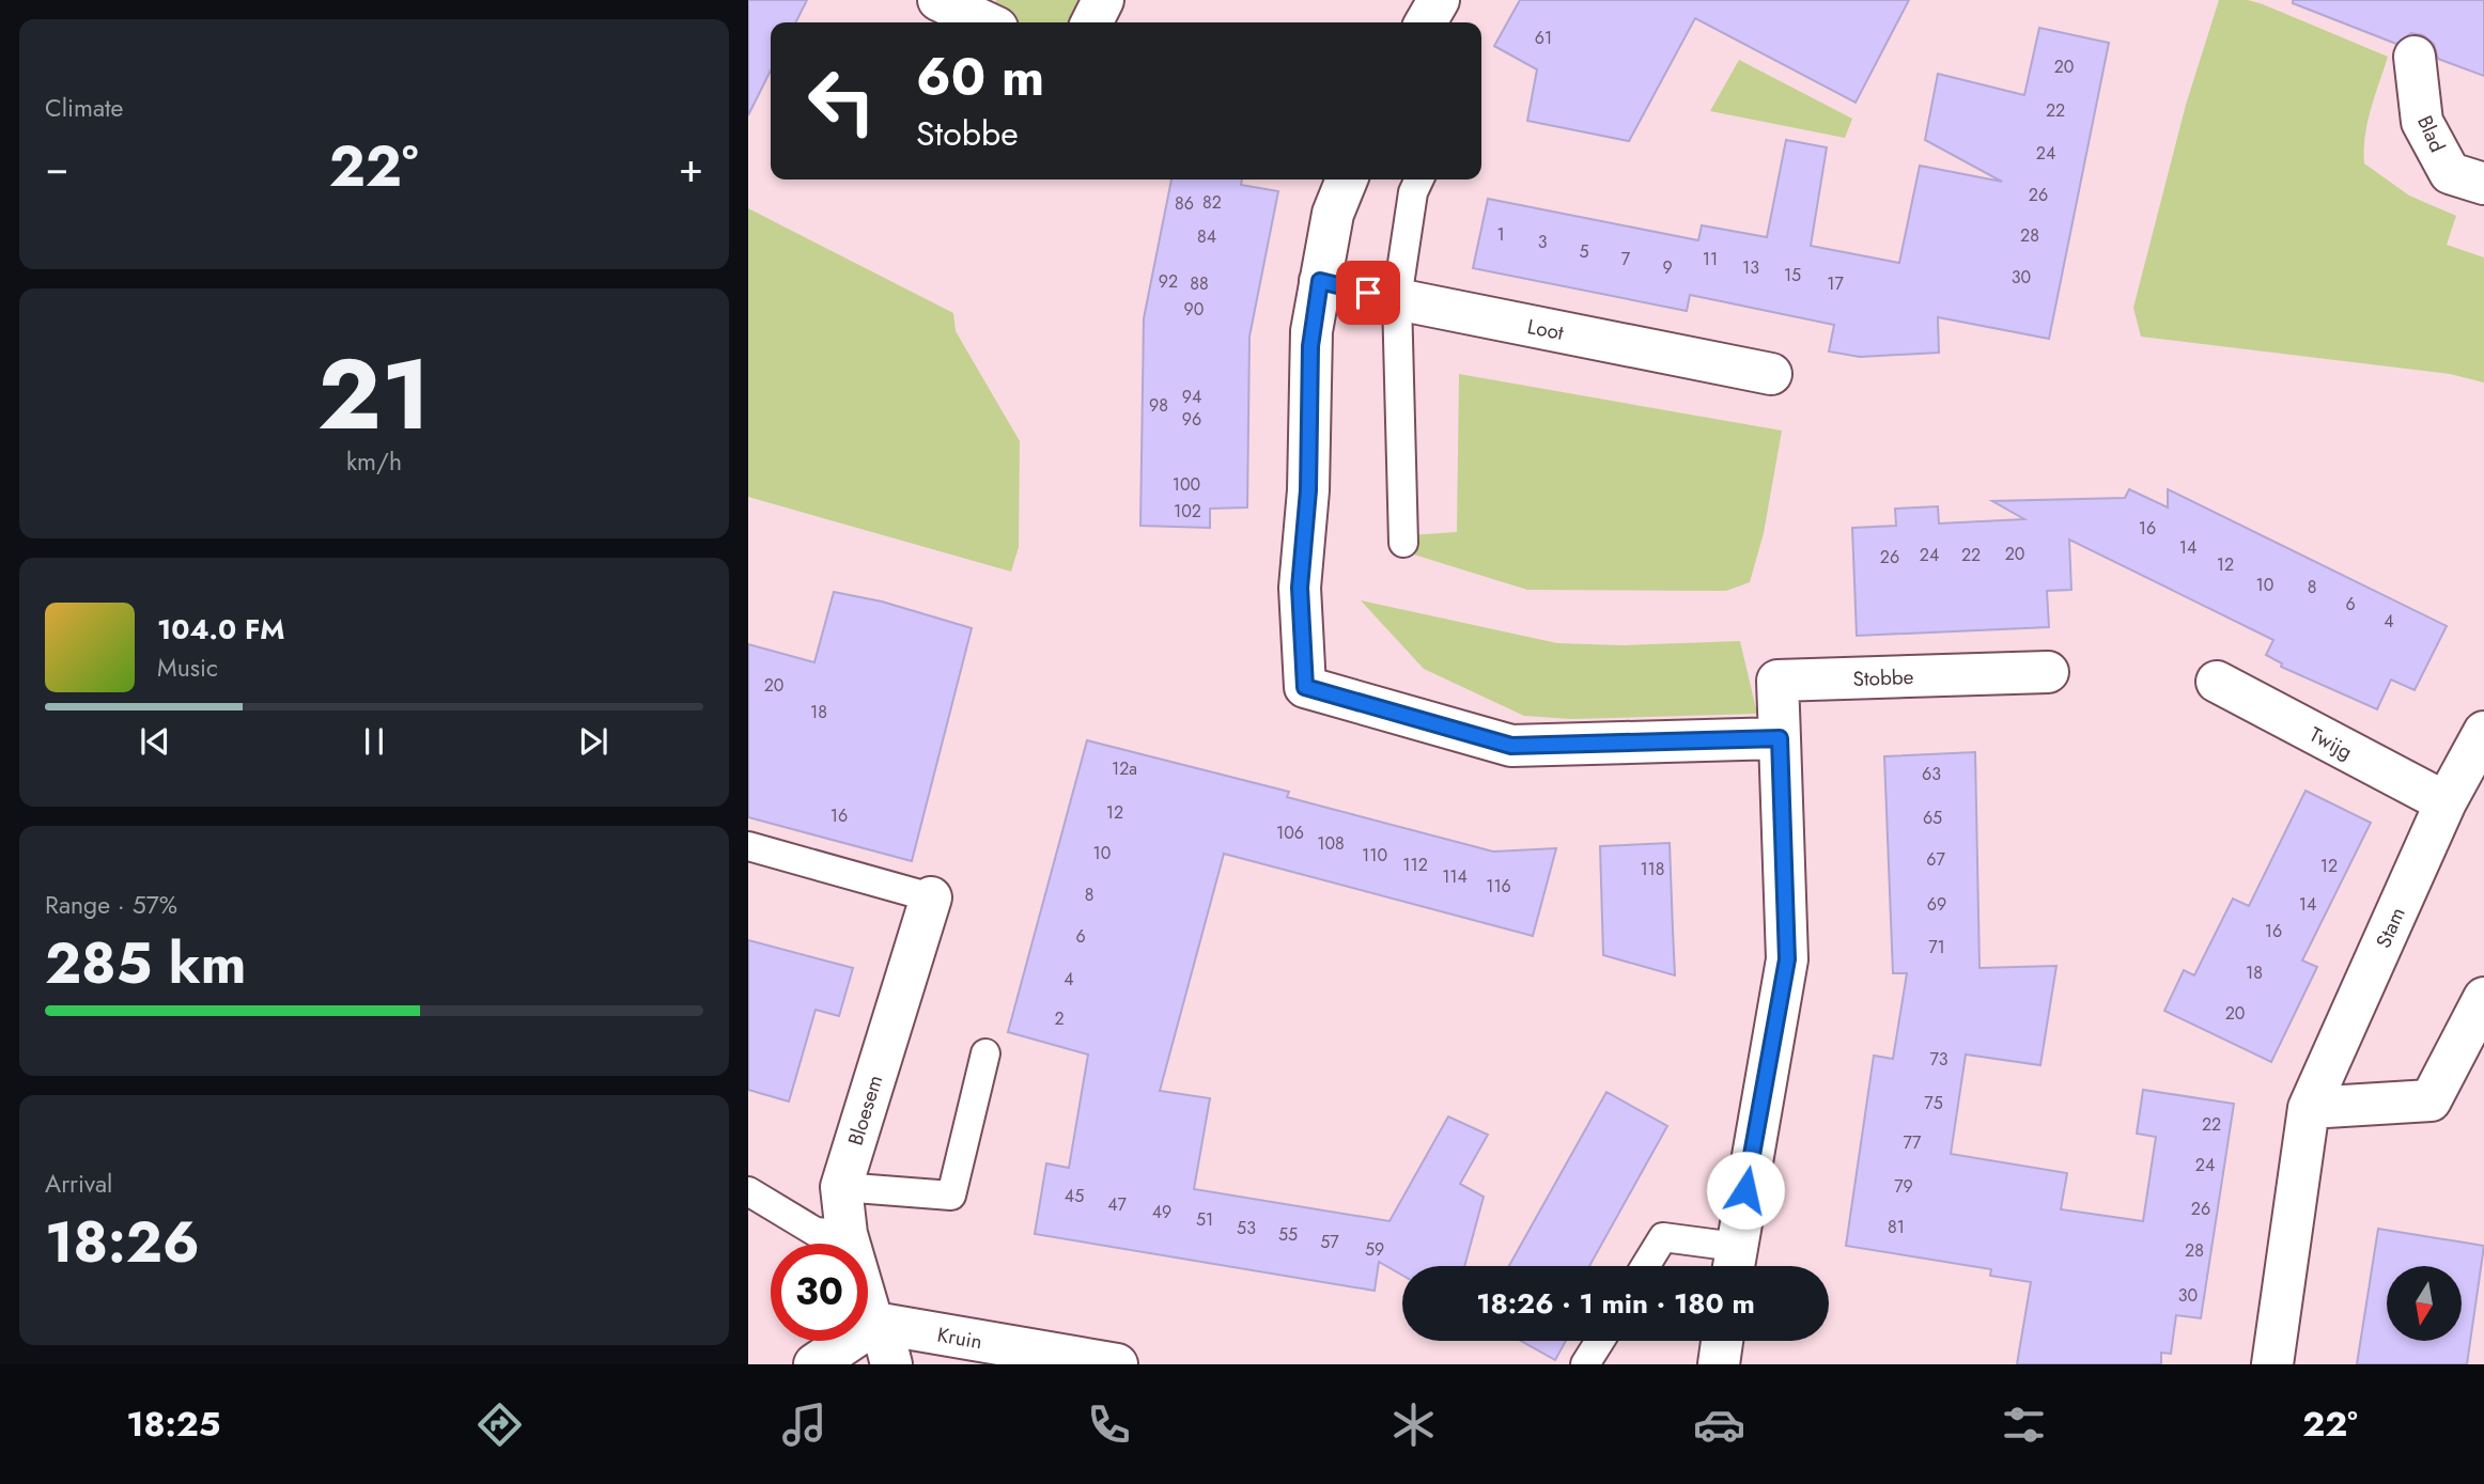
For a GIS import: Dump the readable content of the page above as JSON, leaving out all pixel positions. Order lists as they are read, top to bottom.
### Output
{
  "streets": {
    "street": [
      "Blad",
      "Loot",
      "Stobbe",
      "Twijg",
      "Stam",
      "Bloesem",
      "Kruin"
    ]
  },
  "crossings": [
    ["Twijg", "Stam"],
    ["Bloesem", "Kruin"]
  ],
  "house_numbers": [
    "61",
    "20",
    "22",
    "24",
    "26",
    "82",
    "86",
    "1",
    "28",
    "84",
    "3",
    "5",
    "7",
    "11",
    "9",
    "13",
    "15",
    "30",
    "92",
    "88",
    "17",
    "90",
    "94",
    "98",
    "96",
    "100",
    "102",
    "16",
    "14",
    "20",
    "24",
    "22",
    "26",
    "12",
    "10",
    "8",
    "6",
    "4",
    "20",
    "18",
    "12a",
    "63",
    "12",
    "16",
    "65",
    "106",
    "108",
    "10",
    "110",
    "67",
    "112",
    "12",
    "118",
    "114",
    "116",
    "8",
    "69",
    "14",
    "16",
    "6",
    "71",
    "18",
    "4",
    "20",
    "2",
    "73",
    "75",
    "22",
    "77",
    "24",
    "79",
    "45",
    "47",
    "26",
    "49",
    "51",
    "81",
    "53",
    "55",
    "57",
    "59",
    "28",
    "30"
  ],
  "north": "bottom",
  "page": {
    "tile": [
      "Climate",
      ["21", "km/h"],
      ["Range · 57%", "285 km"],
      ["Arrival", "18:26"]
    ],
    "turn": ["60 m", "Stobbe"],
    "heat": ["−", "22°", "+"],
    "song": ["104.0 FM", "Music"],
    "limit": "30",
    "trip": "18:26 · 1 min · 180 m",
    "tabs": ["18:25", "22°"]
  }
}
